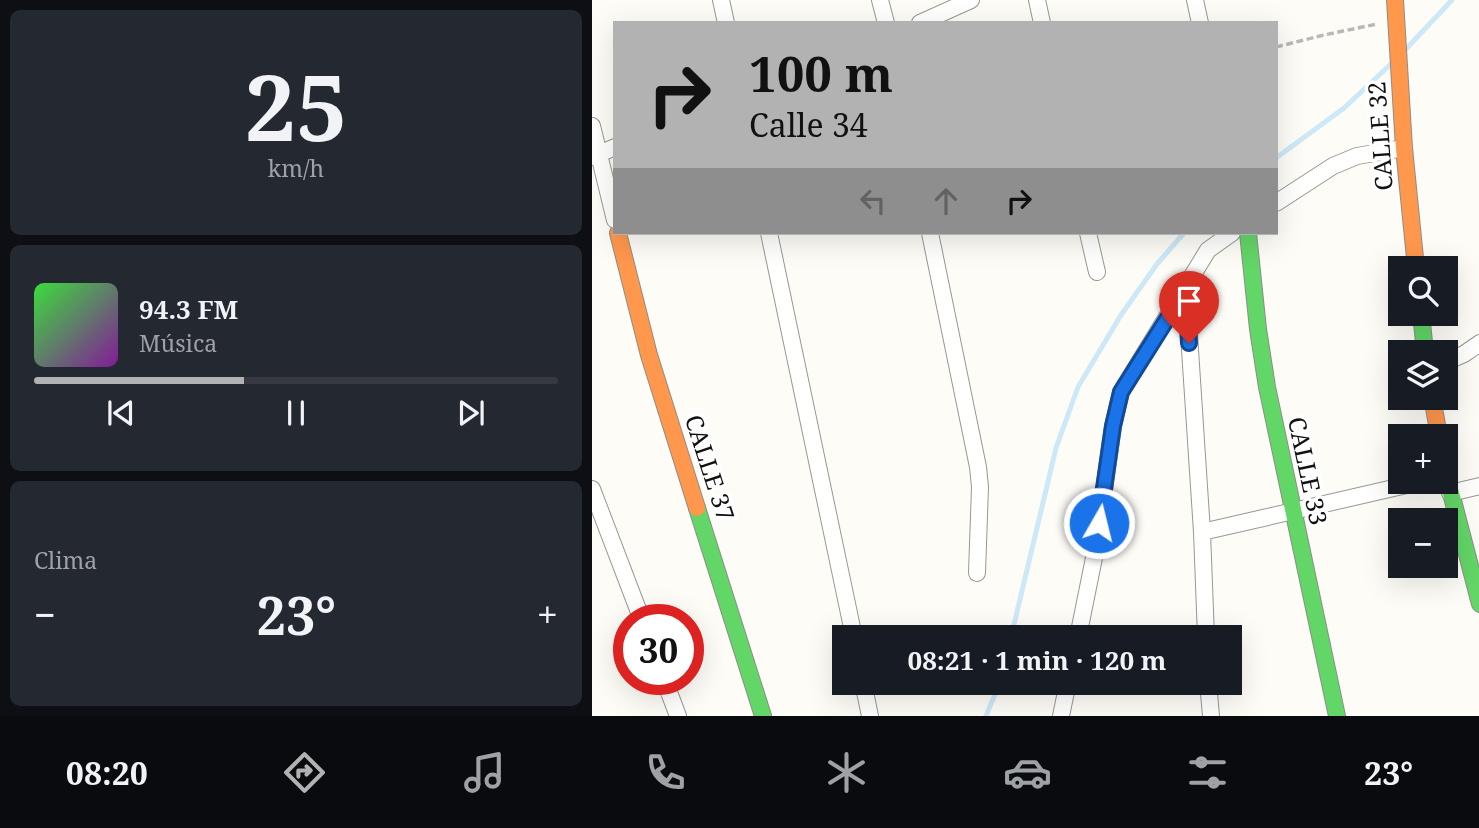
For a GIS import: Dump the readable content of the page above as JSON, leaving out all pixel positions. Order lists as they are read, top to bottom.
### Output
{
  "streets": {
    "street": ["CALLE 32", "CALLE 37", "CALLE 33"]
  },
  "page": {
    "tile": [
      ["25", "km/h"],
      "Clima"
    ],
    "turn": ["100 m", "Calle 34"],
    "map_buttons": ["+", "−"],
    "song": ["94.3 FM", "Música"],
    "heat": ["−", "23°", "+"],
    "limit": "30",
    "trip": "08:21 · 1 min · 120 m",
    "tabs": ["08:20", "23°"]
  }
}
